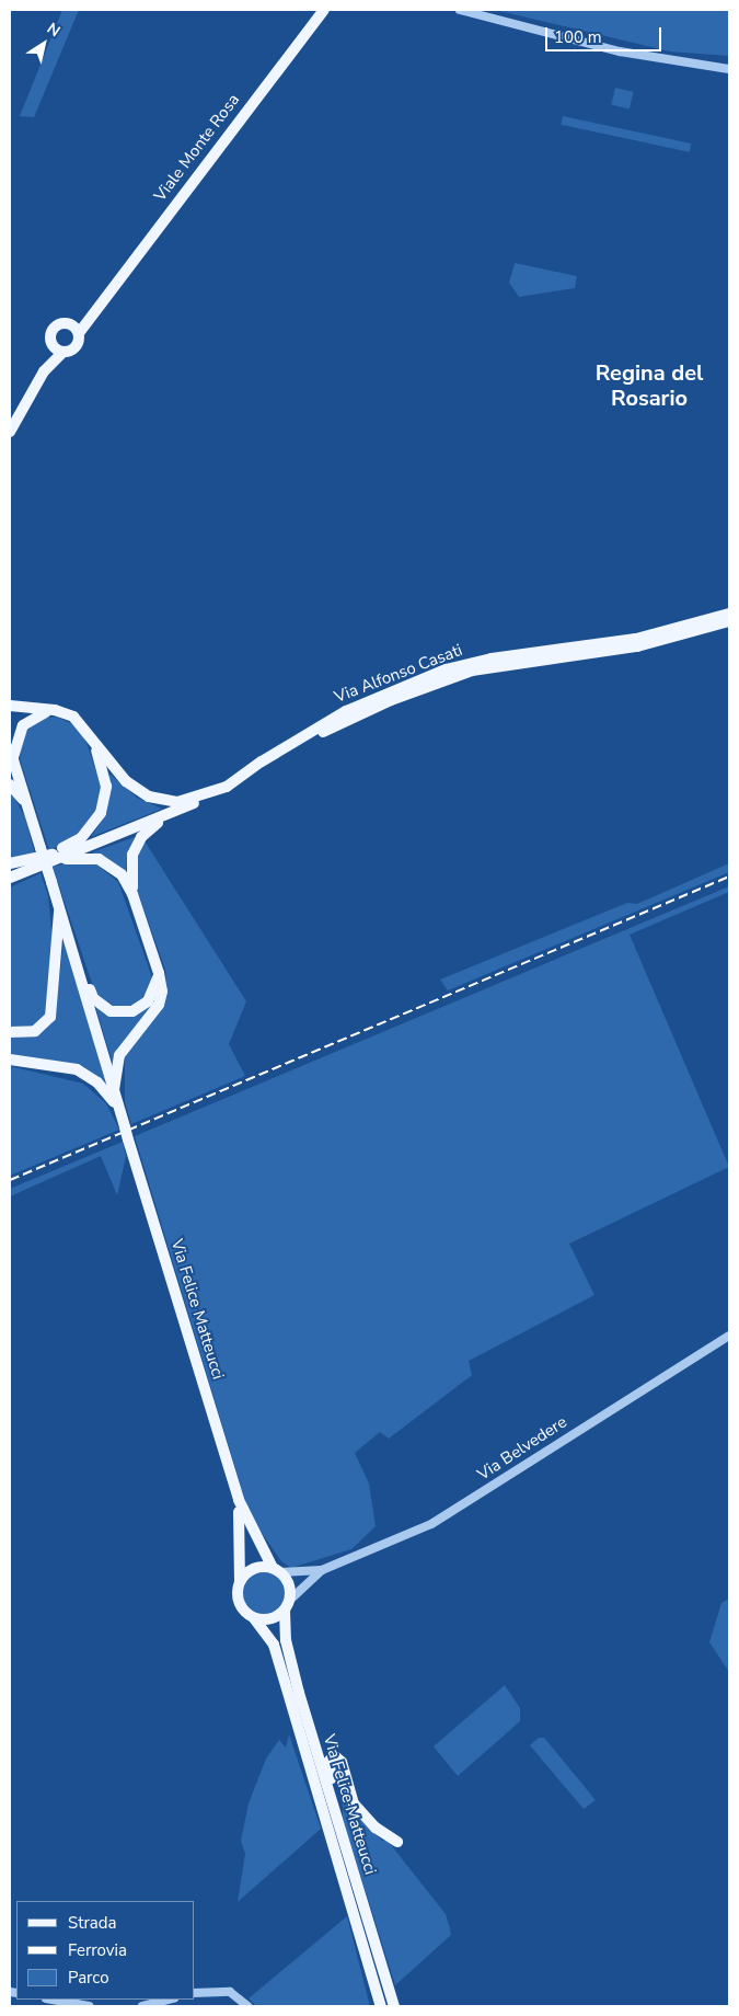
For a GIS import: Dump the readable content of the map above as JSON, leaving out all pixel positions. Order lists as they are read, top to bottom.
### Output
{
  "streets": {
    "main road": ["Viale Monte Rosa", "Via Alfonso Casati", "Via Felice Matteucci"],
    "street": ["Via Belvedere"]
  },
  "crossings": [
    ["Via Felice Matteucci", "Via Belvedere"]
  ],
  "districts": ["Regina del Rosario"],
  "legend": ["Strada", "Ferrovia", "Parco"],
  "scale_bar": "100 m",
  "north": "top right"
}
